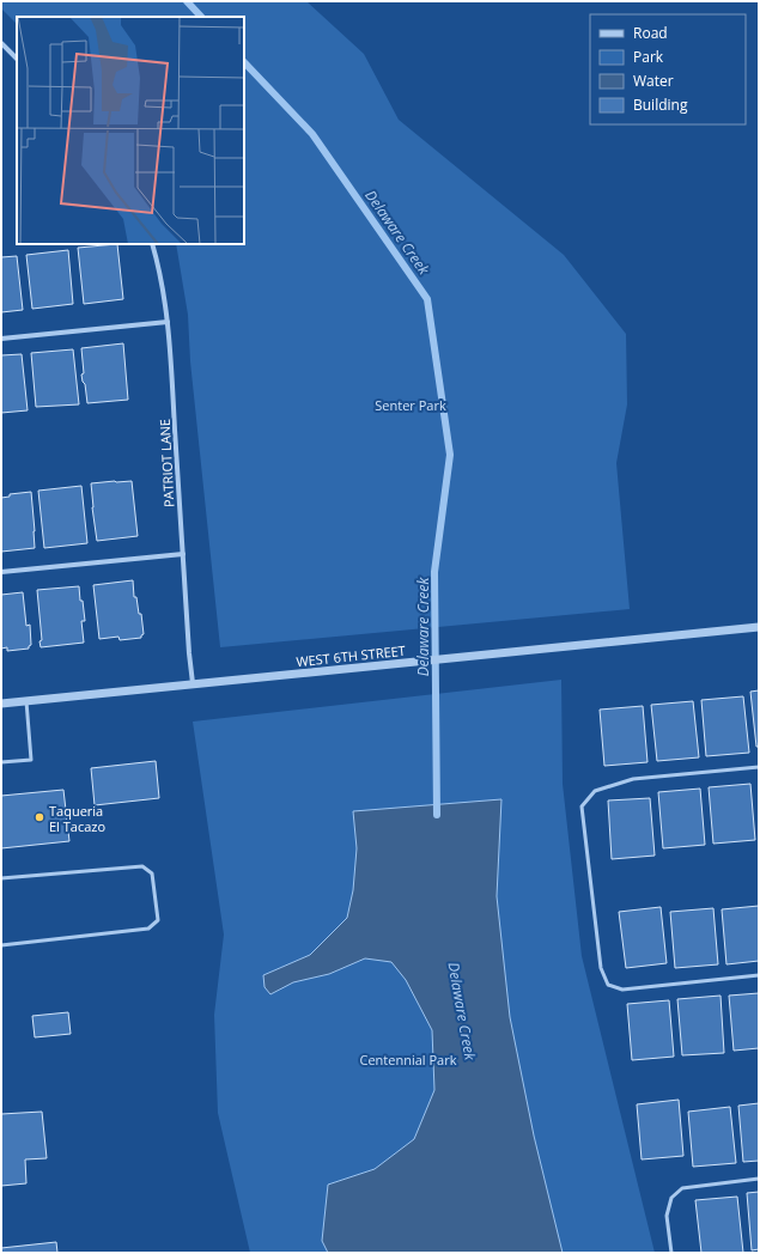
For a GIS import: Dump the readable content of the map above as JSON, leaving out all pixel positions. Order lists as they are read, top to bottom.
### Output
{
  "streets": {
    "street": ["PATRIOT LANE", "WEST 6TH STREET"]
  },
  "crossings": [
    ["PATRIOT LANE", "WEST 6TH STREET"]
  ],
  "water": ["Delaware Creek"],
  "parks": ["Senter Park", "Centennial Park"],
  "places": ["Taqueria El Tacazo"],
  "legend": [
    "Road",
    "Park",
    "Water",
    "Building"
  ]
}
